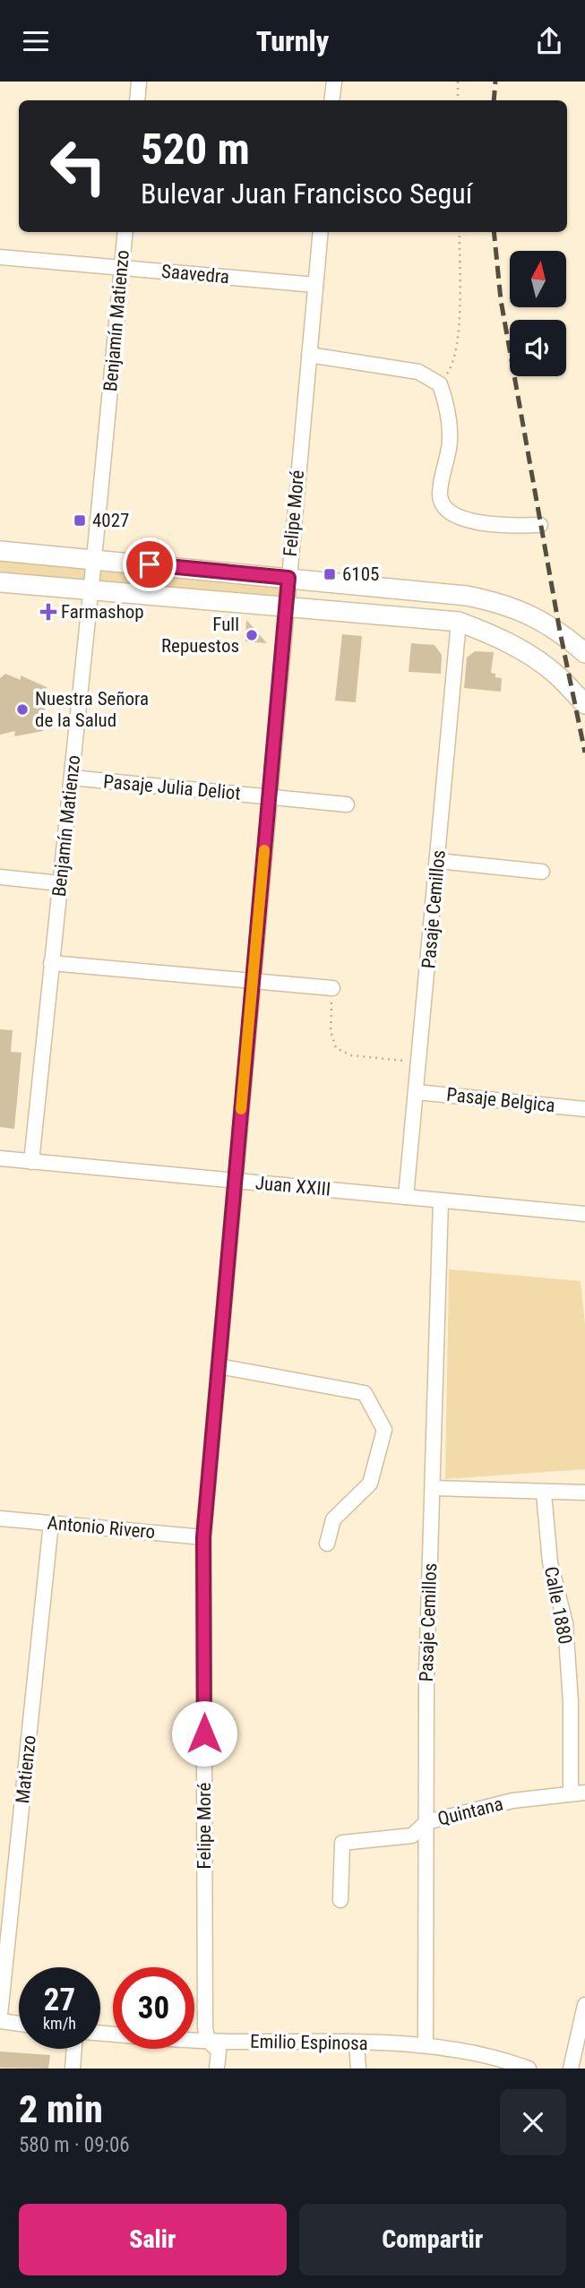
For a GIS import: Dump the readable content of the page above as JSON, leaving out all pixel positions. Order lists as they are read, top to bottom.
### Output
{
  "streets": {
    "street": [
      "Saavedra",
      "Benjamín Matienzo",
      "Felipe Moré",
      "Pasaje Julia Deliot",
      "Pasaje Cemillos",
      "Pasaje Belgica",
      "Juan XXIII",
      "Antonio Rivero",
      "Calle 1880",
      "Matienzo",
      "Quintana",
      "Emilio Espinosa"
    ]
  },
  "crossings": [
    ["Saavedra", "Benjamín Matienzo"],
    ["Saavedra", "Felipe Moré"],
    ["Benjamín Matienzo", "Pasaje Julia Deliot"],
    ["Benjamín Matienzo", "Juan XXIII"],
    ["Felipe Moré", "Pasaje Julia Deliot"],
    ["Felipe Moré", "Juan XXIII"],
    ["Felipe Moré", "Antonio Rivero"],
    ["Felipe Moré", "Emilio Espinosa"],
    ["Pasaje Cemillos", "Pasaje Belgica"],
    ["Pasaje Cemillos", "Juan XXIII"],
    ["Pasaje Cemillos", "Quintana"],
    ["Pasaje Cemillos", "Emilio Espinosa"],
    ["Antonio Rivero", "Matienzo"],
    ["Calle 1880", "Quintana"]
  ],
  "places": {
    "transit": ["4027", "6105"],
    "health": ["Farmashop"],
    "other": ["Full Repuestos", "Nuestra Señora de la Salud"]
  },
  "north": "top",
  "page": {
    "header": "Turnly",
    "turn": ["520 m", "Bulevar Juan Francisco Seguí"],
    "speed": "27 km/h",
    "limit": "30",
    "heading": ["2 min", "580 m · 09:06"],
    "buttons": ["Salir", "Compartir"]
  }
}
